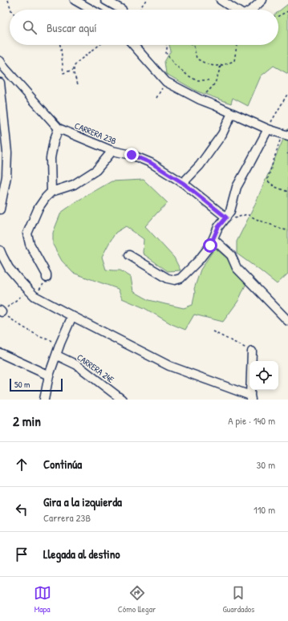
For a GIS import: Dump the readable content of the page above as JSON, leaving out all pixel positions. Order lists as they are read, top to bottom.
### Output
{
  "streets": {
    "street": ["CARRERA 23B", "CARRERA 24E"]
  },
  "scale_bar": "50 m",
  "page": {
    "search": "Buscar aquí",
    "scale": "50 m",
    "heading": ["2 min", "A pie · 140 m"],
    "list": [
      ["Continúa", "30 m"],
      ["Gira a la izquierda", "Carrera 23B", "110 m"],
      "Llegada al destino"
    ],
    "nav": ["Mapa", "Cómo llegar", "Guardados"]
  }
}
